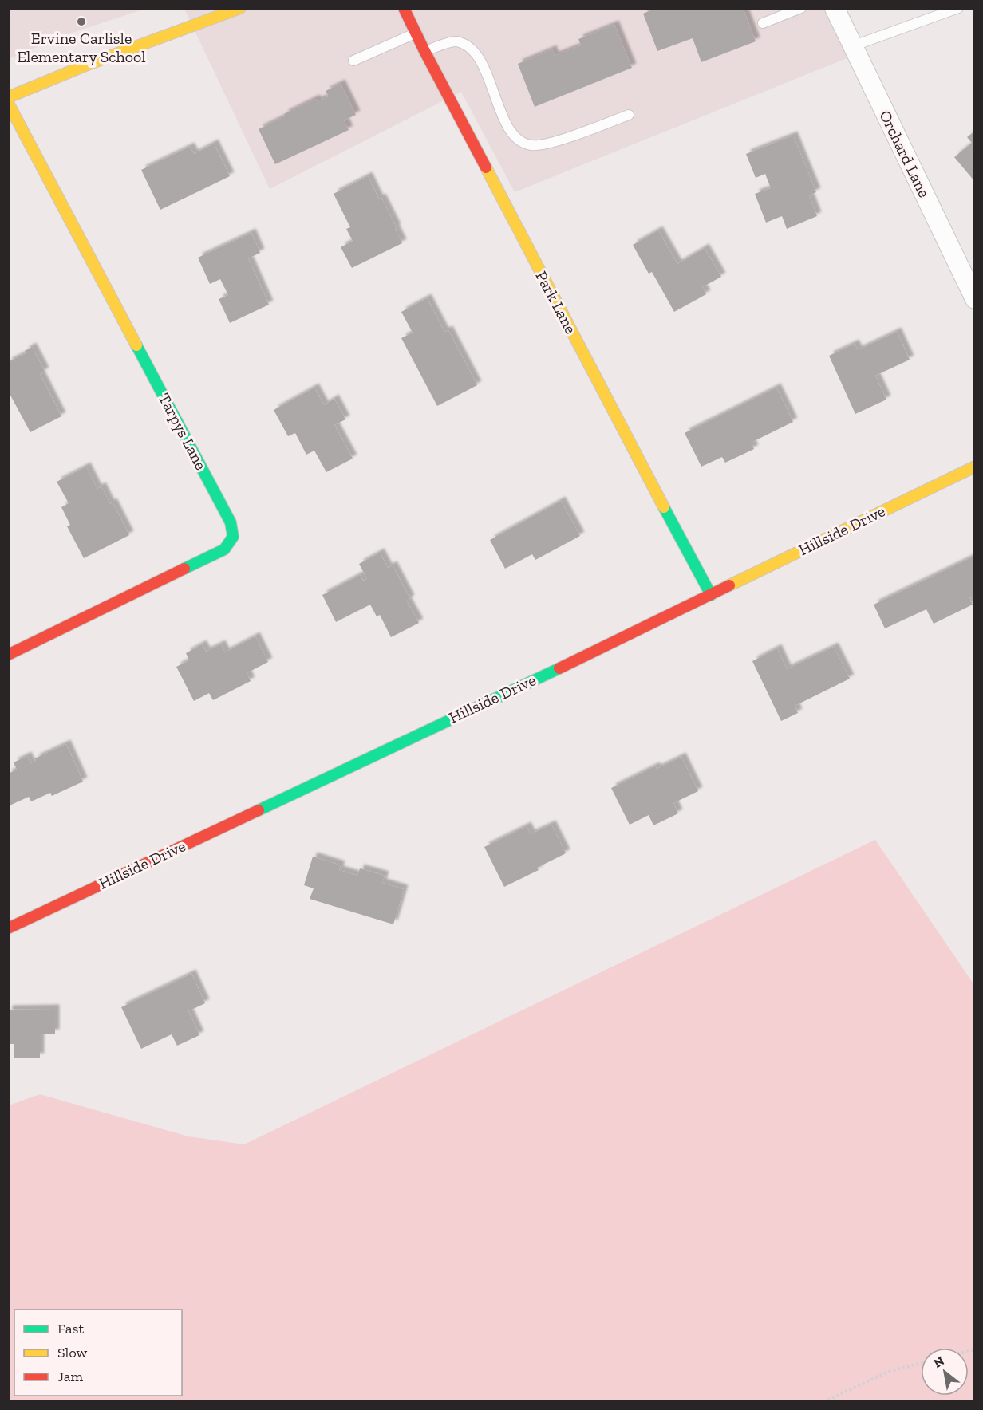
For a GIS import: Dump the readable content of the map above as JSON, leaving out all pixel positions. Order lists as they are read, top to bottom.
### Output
{
  "streets": {
    "street": [
      "Orchard Lane",
      "Park Lane",
      "Tarpys Lane",
      "Hillside Drive"
    ]
  },
  "crossings": [
    ["Park Lane", "Hillside Drive"]
  ],
  "places": ["Ervine Carlisle Elementary School"],
  "legend": ["Fast", "Slow", "Jam"],
  "north": "top left"
}
